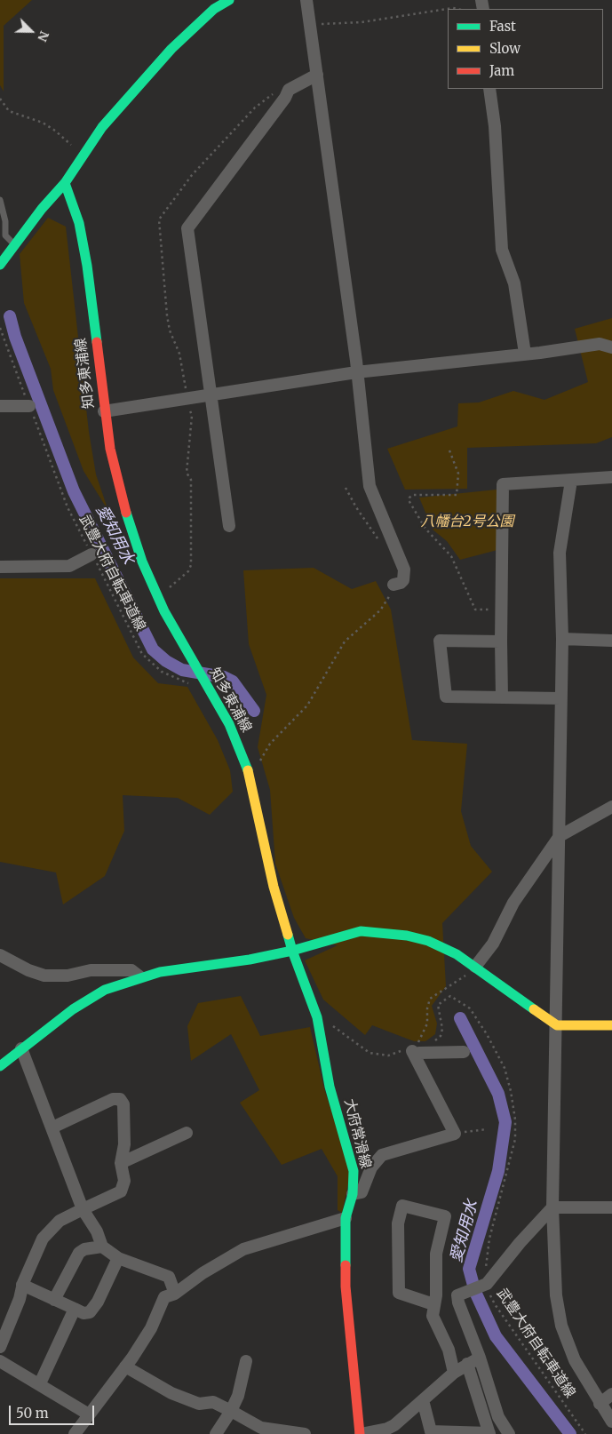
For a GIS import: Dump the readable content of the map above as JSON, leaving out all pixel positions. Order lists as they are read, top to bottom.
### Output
{
  "streets": {
    "main road": ["知多東浦線", "大府常滑線"],
    "path": ["武豊大府自転車道線"]
  },
  "crossings": [
    ["知多東浦線", "武豊大府自転車道線"],
    ["知多東浦線", "大府常滑線"]
  ],
  "water": ["愛知用水"],
  "parks": ["八幡台2号公園"],
  "legend": ["Fast", "Slow", "Jam"],
  "scale_bar": "50 m",
  "north": "bottom right"
}
